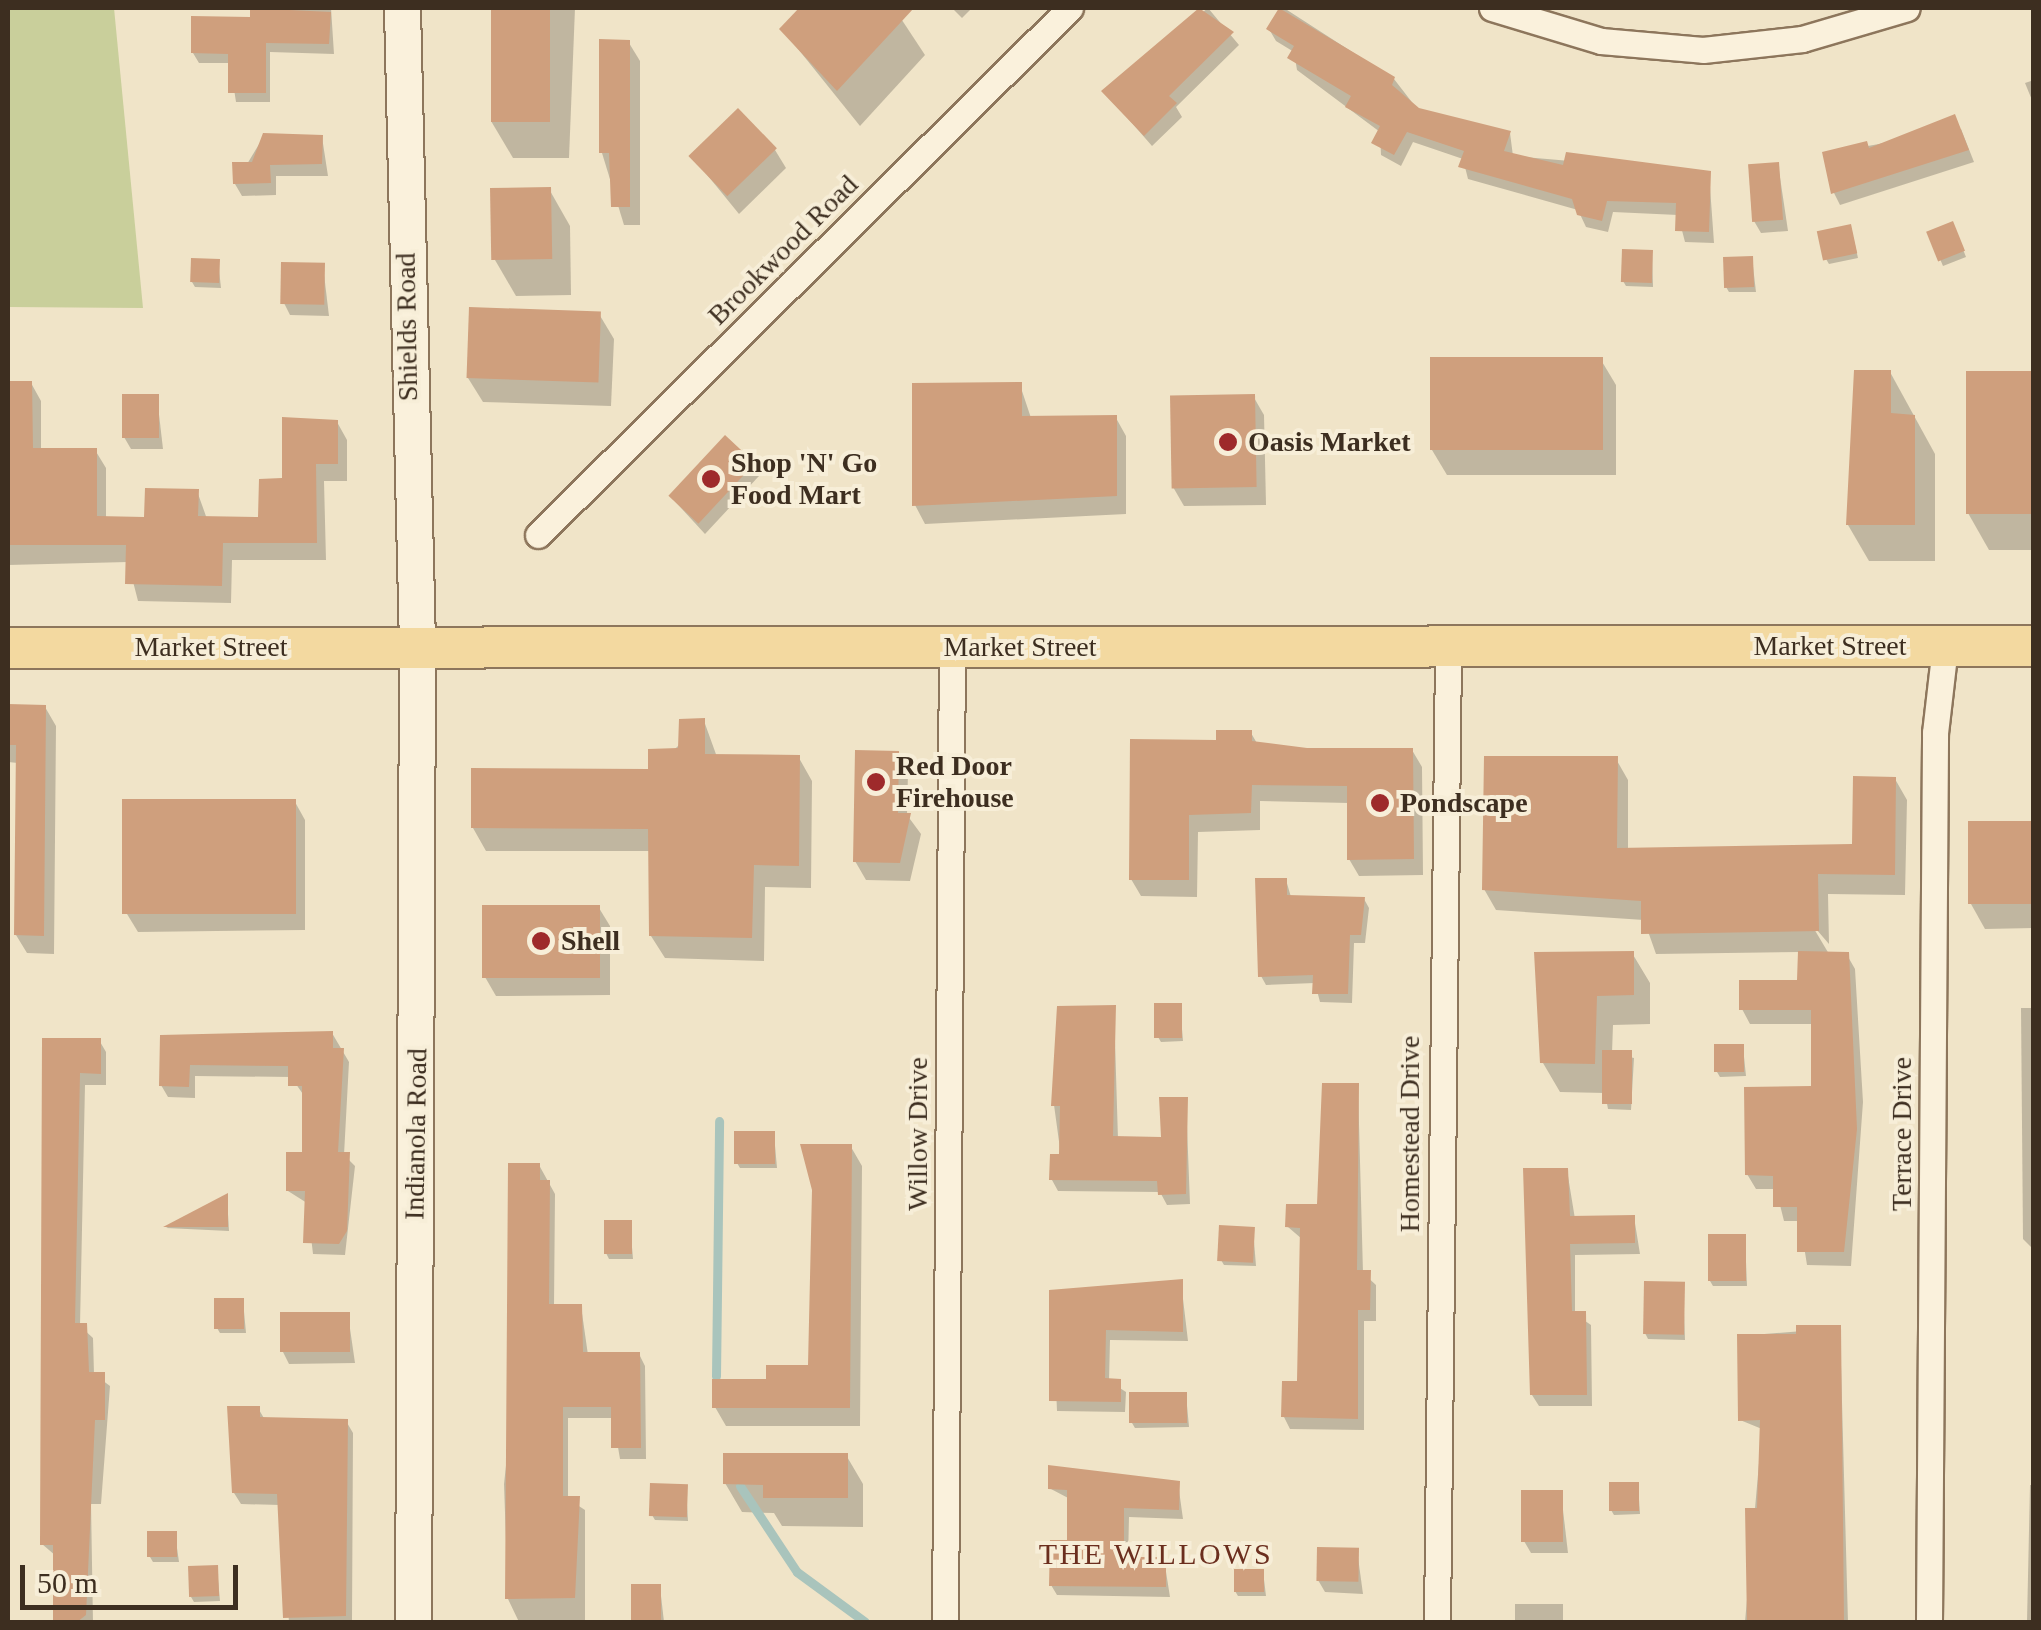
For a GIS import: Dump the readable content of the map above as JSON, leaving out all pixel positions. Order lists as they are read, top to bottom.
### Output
{
  "streets": {
    "main road": ["Market Street"],
    "street": [
      "Brookwood Road",
      "Shields Road",
      "Indianola Road",
      "Willow Drive",
      "Homestead Drive",
      "Terrace Drive"
    ]
  },
  "crossings": [
    ["Shields Road", "Market Street"],
    ["Shields Road", "Indianola Road"],
    ["Market Street", "Indianola Road"],
    ["Market Street", "Willow Drive"],
    ["Market Street", "Homestead Drive"],
    ["Market Street", "Terrace Drive"]
  ],
  "districts": ["THE WILLOWS"],
  "places": [
    "Oasis Market",
    "Shop 'N' Go Food Mart",
    "Red Door Firehouse",
    "Pondscape",
    "Shell"
  ],
  "scale_bar": "50 m"
}
